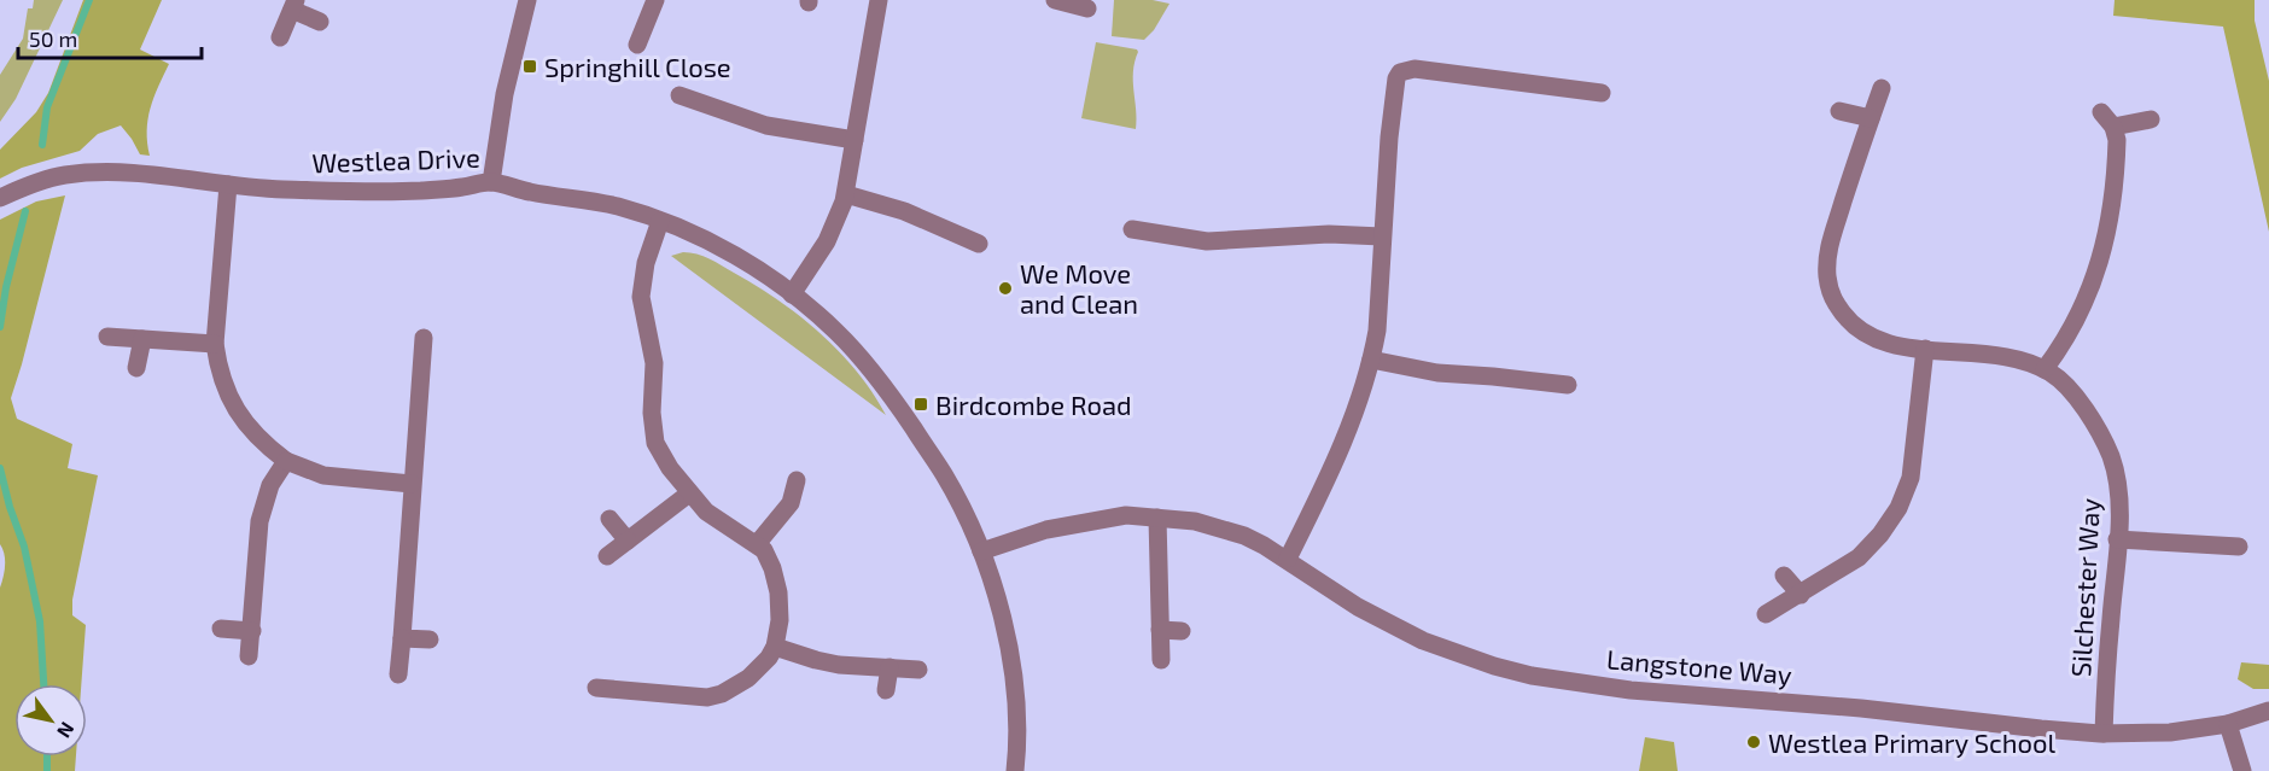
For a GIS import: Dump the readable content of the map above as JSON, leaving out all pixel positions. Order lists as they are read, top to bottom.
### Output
{
  "streets": {
    "street": ["Westlea Drive", "Silchester Way", "Langstone Way"]
  },
  "crossings": [
    ["Westlea Drive", "Langstone Way"],
    ["Silchester Way", "Langstone Way"]
  ],
  "places": {
    "transit": ["Springhill Close", "Birdcombe Road"],
    "other": ["We Move and Clean", "Westlea Primary School"]
  },
  "scale_bar": "50 m",
  "north": "bottom right"
}
